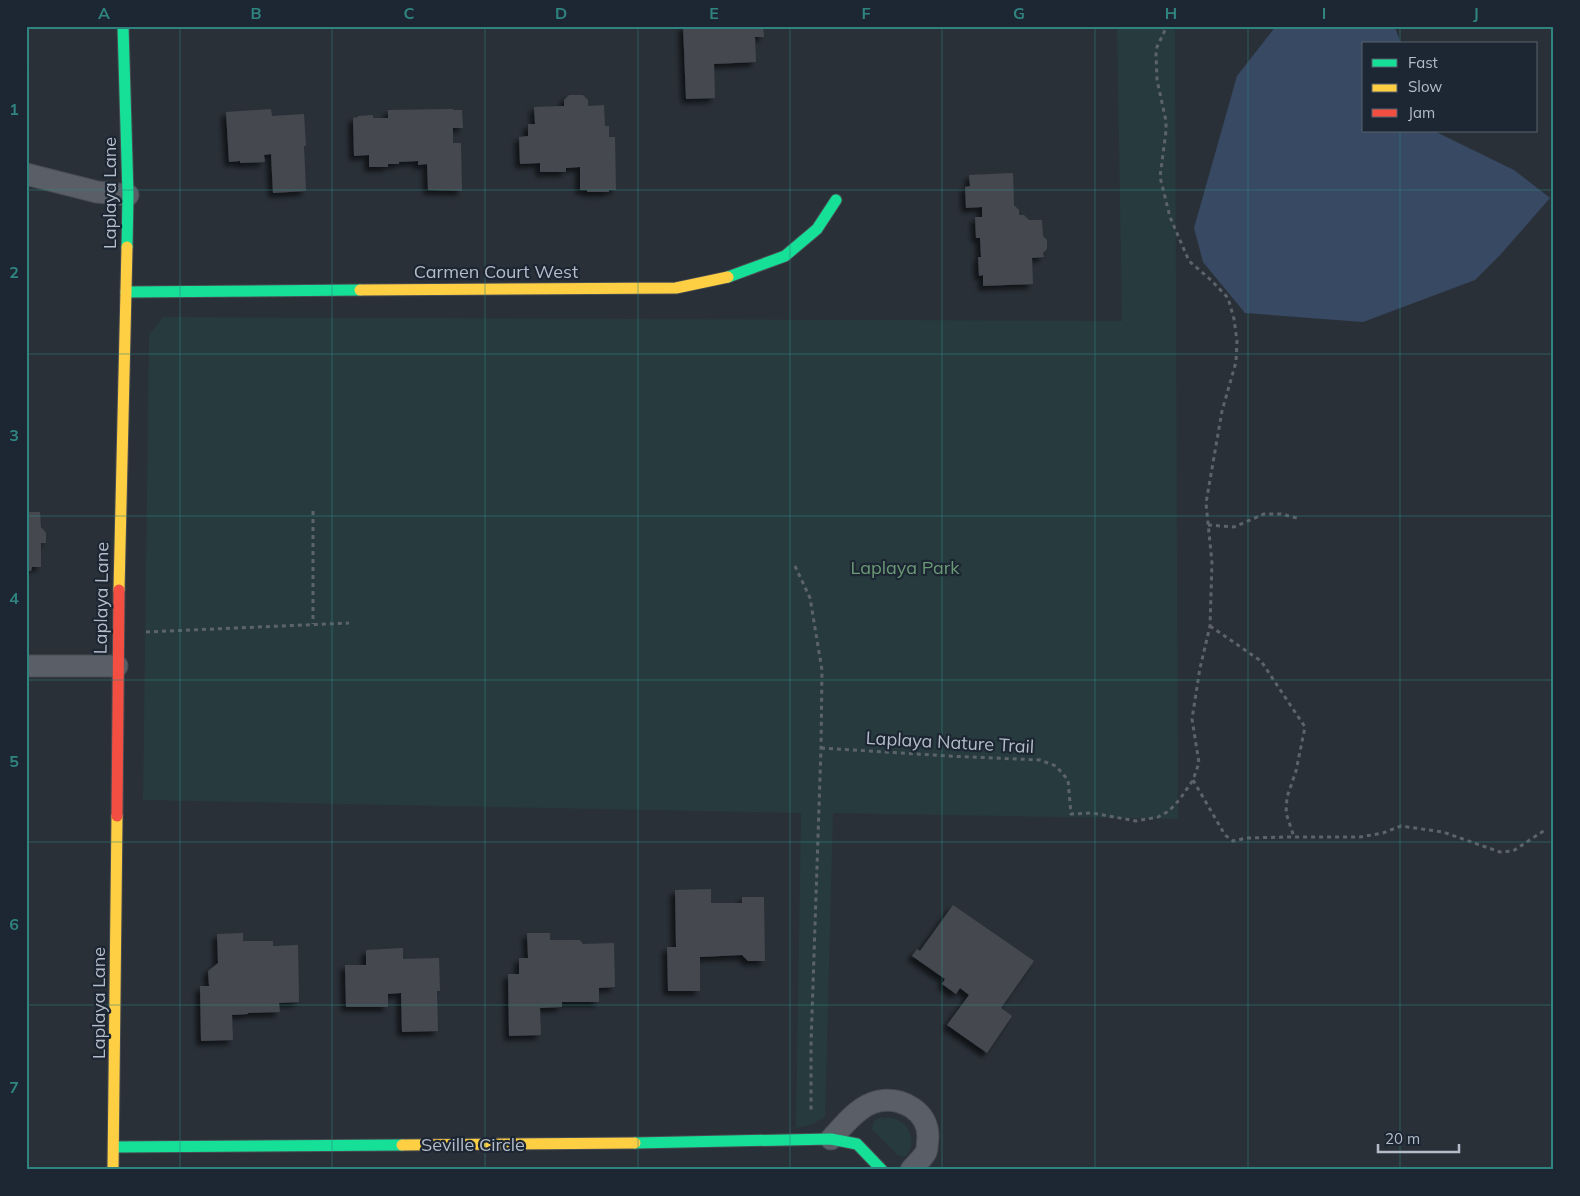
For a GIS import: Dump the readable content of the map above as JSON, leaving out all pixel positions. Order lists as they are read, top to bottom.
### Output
{
  "streets": {
    "street": ["Laplaya Lane", "Carmen Court West", "Seville Circle"],
    "path": ["Laplaya Nature Trail"]
  },
  "crossings": [
    ["Laplaya Lane", "Carmen Court West"],
    ["Laplaya Lane", "Seville Circle"]
  ],
  "parks": ["Laplaya Park"],
  "legend": ["Fast", "Slow", "Jam"],
  "scale_bar": "20 m",
  "grid": {
    "columns": [
      "A",
      "B",
      "C",
      "D",
      "E",
      "F",
      "G",
      "H",
      "I",
      "J"
    ],
    "rows": [
      "1",
      "2",
      "3",
      "4",
      "5",
      "6",
      "7"
    ]
  }
}
